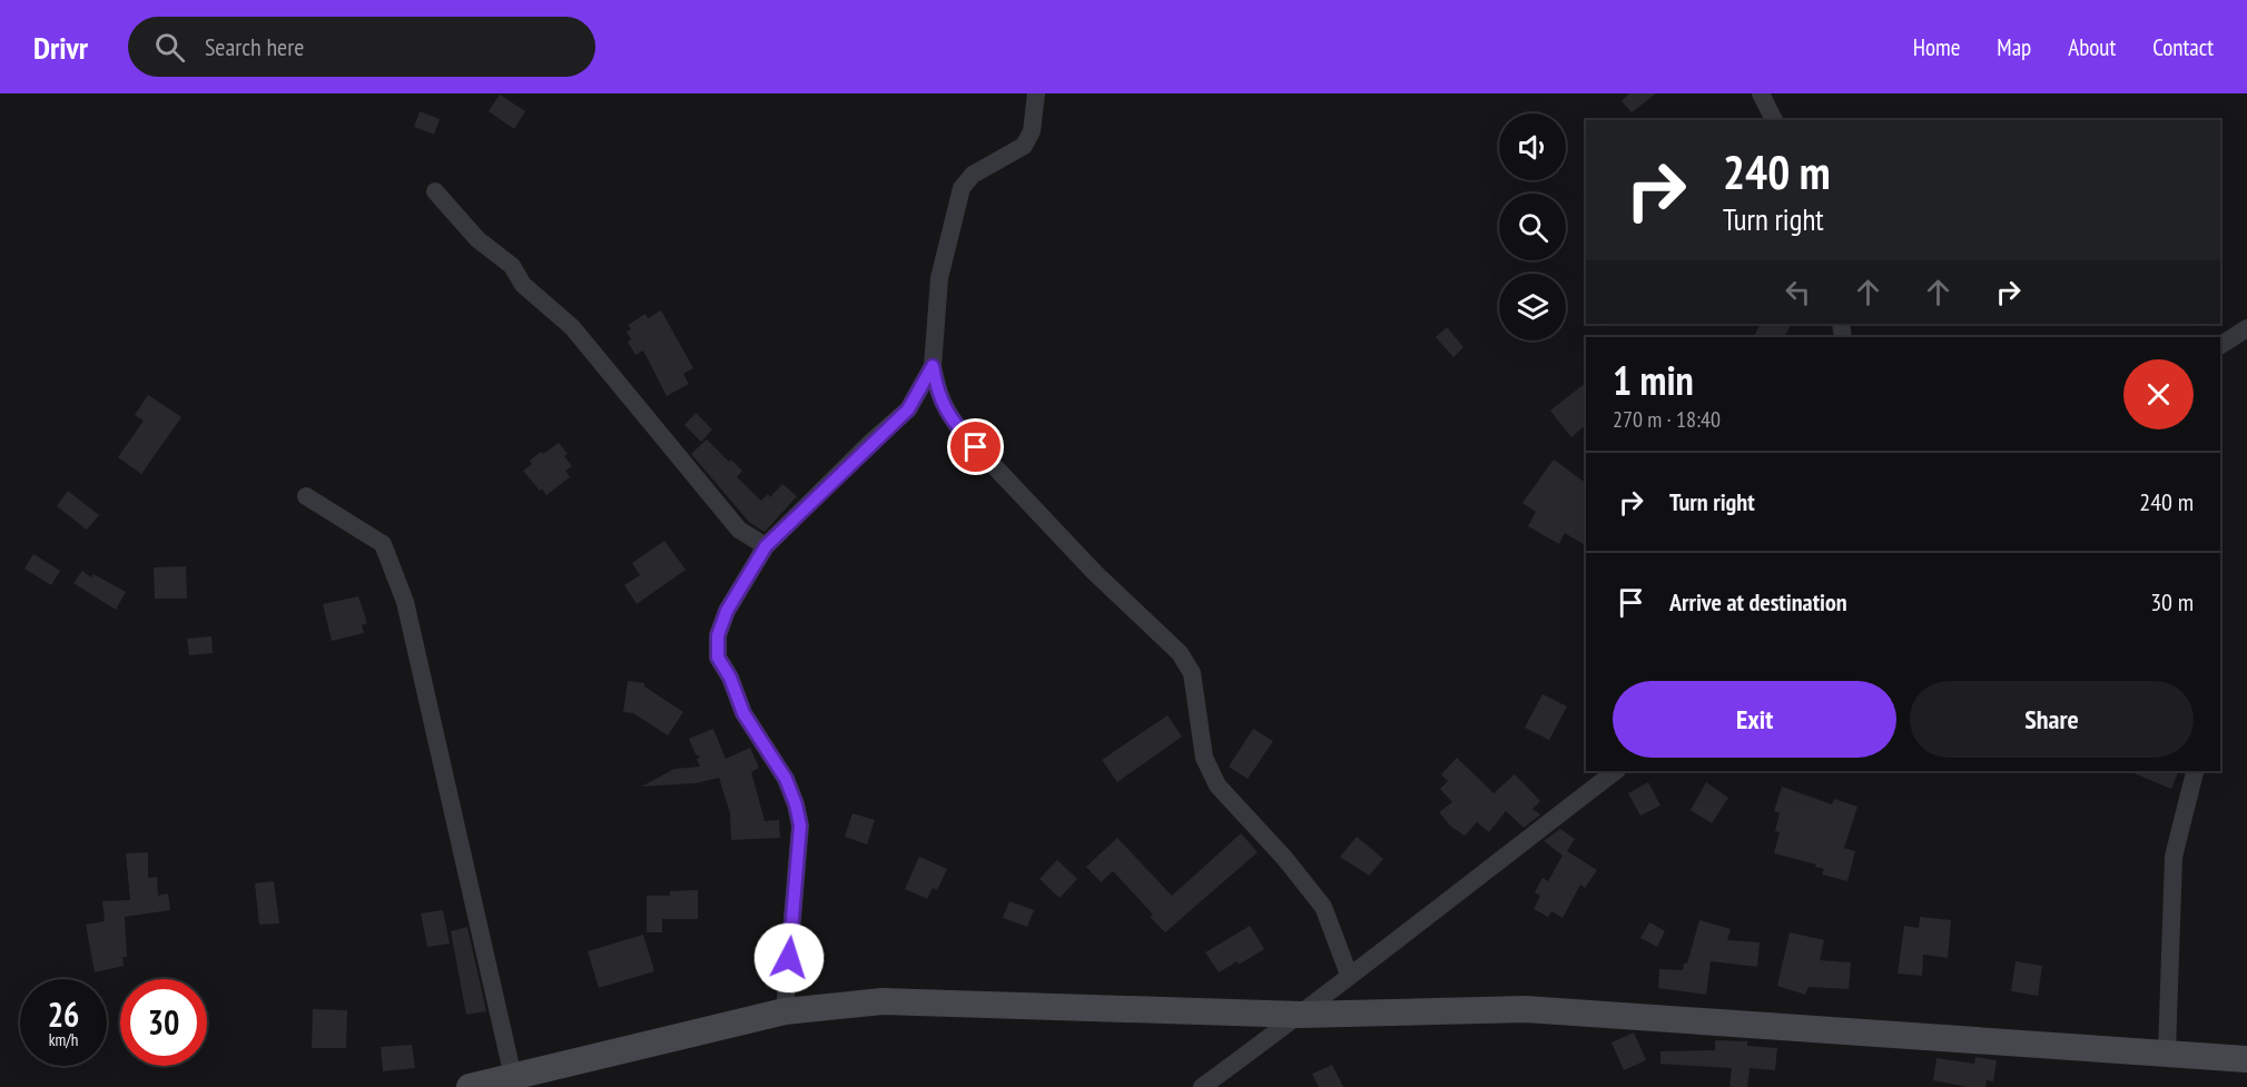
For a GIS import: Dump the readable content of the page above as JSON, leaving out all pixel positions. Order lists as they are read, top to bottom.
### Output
{
  "page": {
    "header": "Drivr",
    "search": "Search here",
    "nav": [
      "Home",
      "Map",
      "About",
      "Contact"
    ],
    "turn": ["240 m", "Turn right"],
    "heading": ["1 min", "270 m · 18:40"],
    "list": [
      {
        "name": "Turn right",
        "value": "240 m"
      },
      {
        "name": "Arrive at destination",
        "value": "30 m"
      }
    ],
    "buttons": ["Exit", "Share"],
    "speed": "26 km/h",
    "limit": "30"
  }
}
